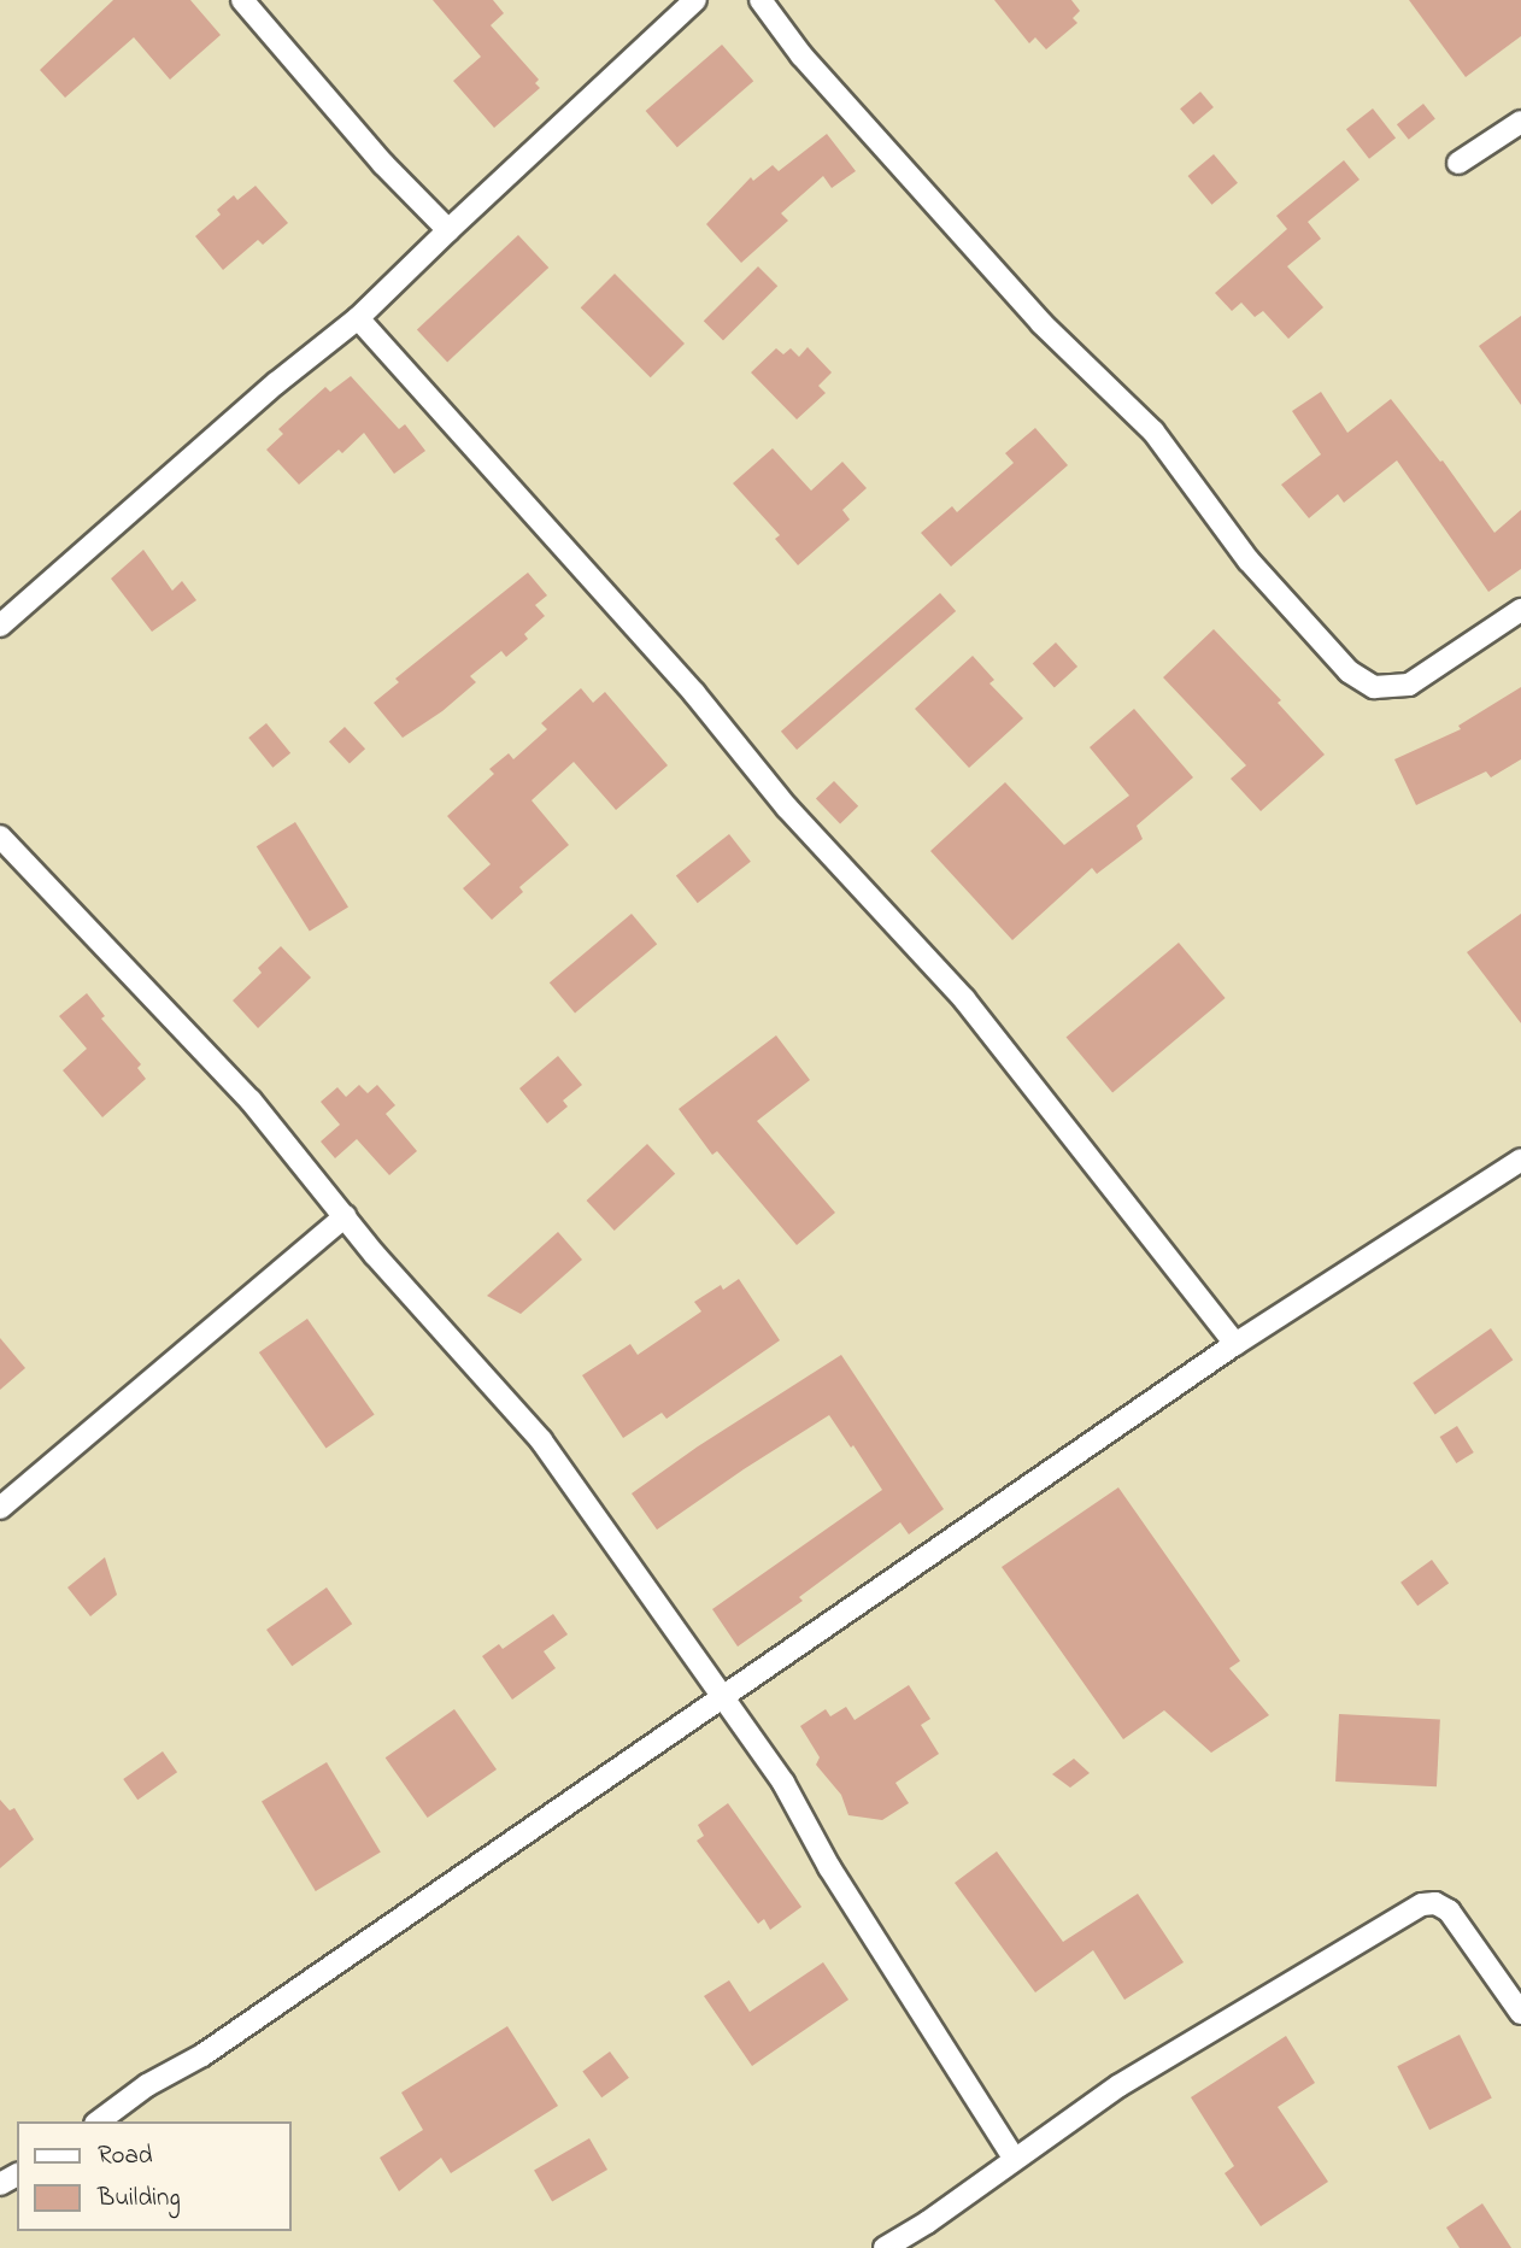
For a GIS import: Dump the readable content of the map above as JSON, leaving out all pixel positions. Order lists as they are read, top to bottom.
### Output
{
  "legend": ["Road", "Building"]
}
